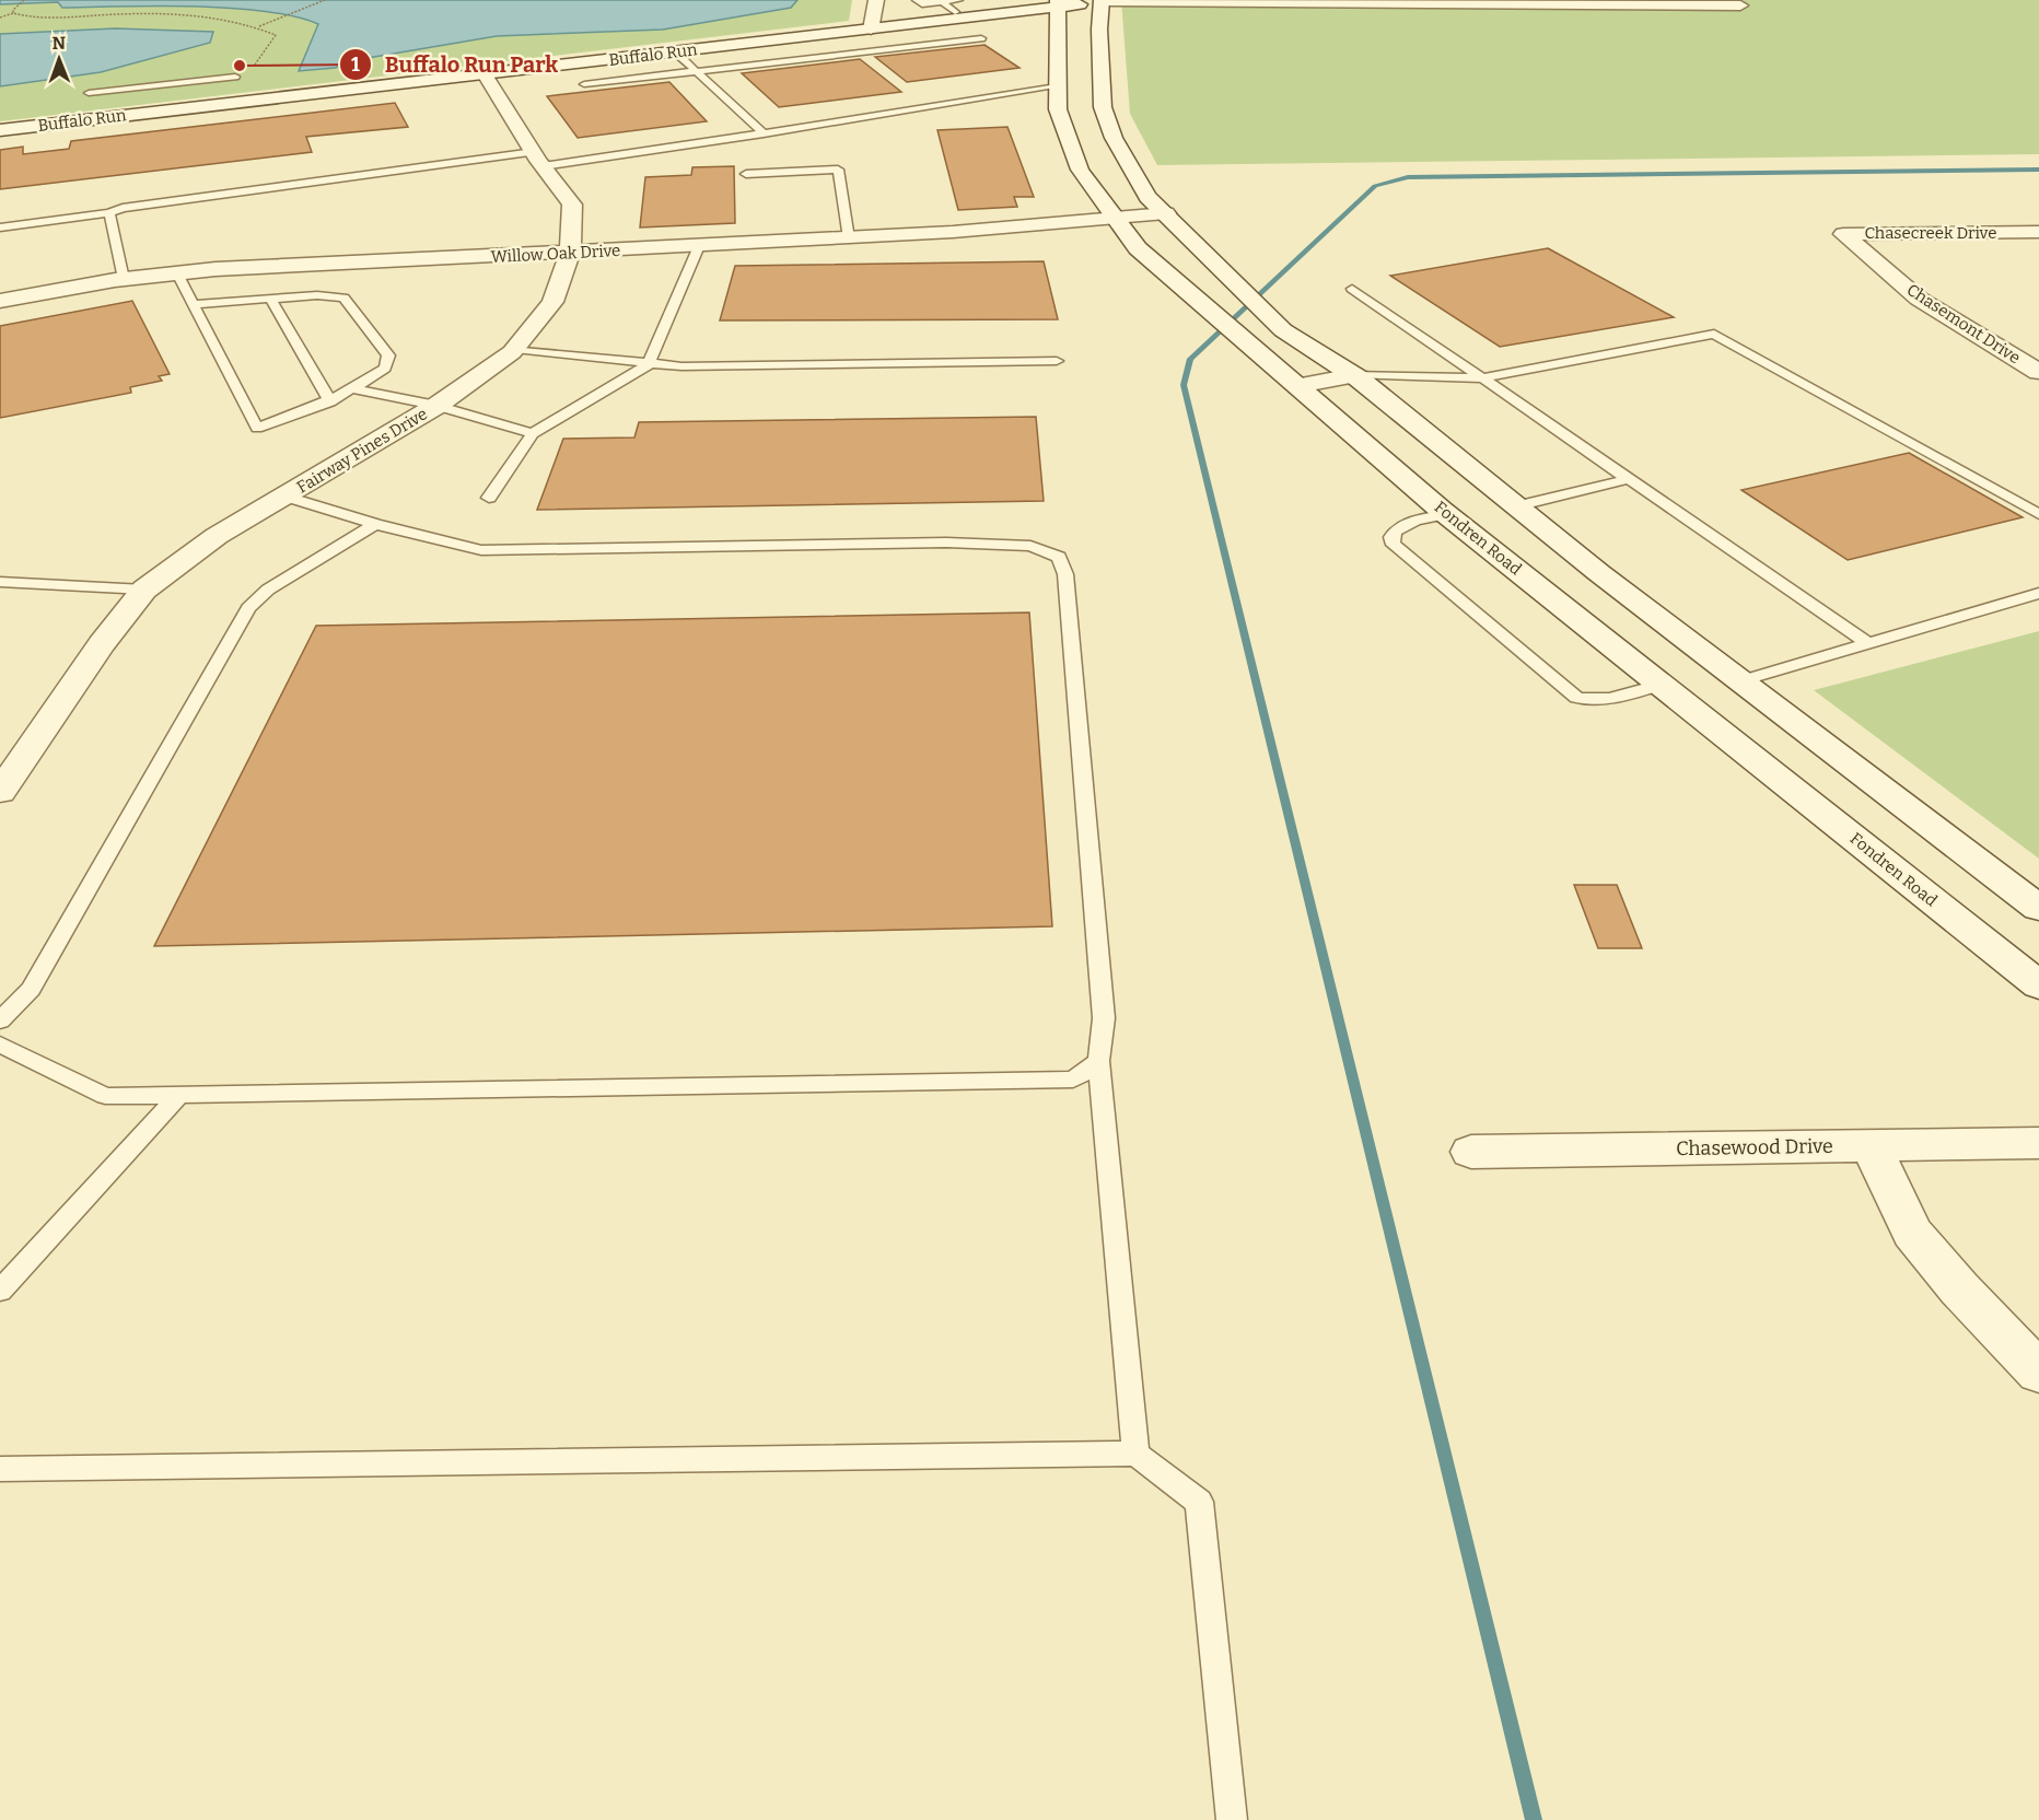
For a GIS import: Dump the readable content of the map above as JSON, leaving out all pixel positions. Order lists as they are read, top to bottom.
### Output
{
  "streets": {
    "street": [
      "Buffalo Run",
      "Chasecreek Drive",
      "Willow Oak Drive",
      "Chasemont Drive",
      "Fairway Pines Drive",
      "Fondren Road",
      "Chasewood Drive"
    ]
  },
  "crossings": [
    ["Buffalo Run", "Fairway Pines Drive"],
    ["Buffalo Run", "Fondren Road"],
    ["Chasecreek Drive", "Chasemont Drive"],
    ["Willow Oak Drive", "Fairway Pines Drive"],
    ["Willow Oak Drive", "Fondren Road"]
  ],
  "places": ["Buffalo Run Park"],
  "north": "top"
}
